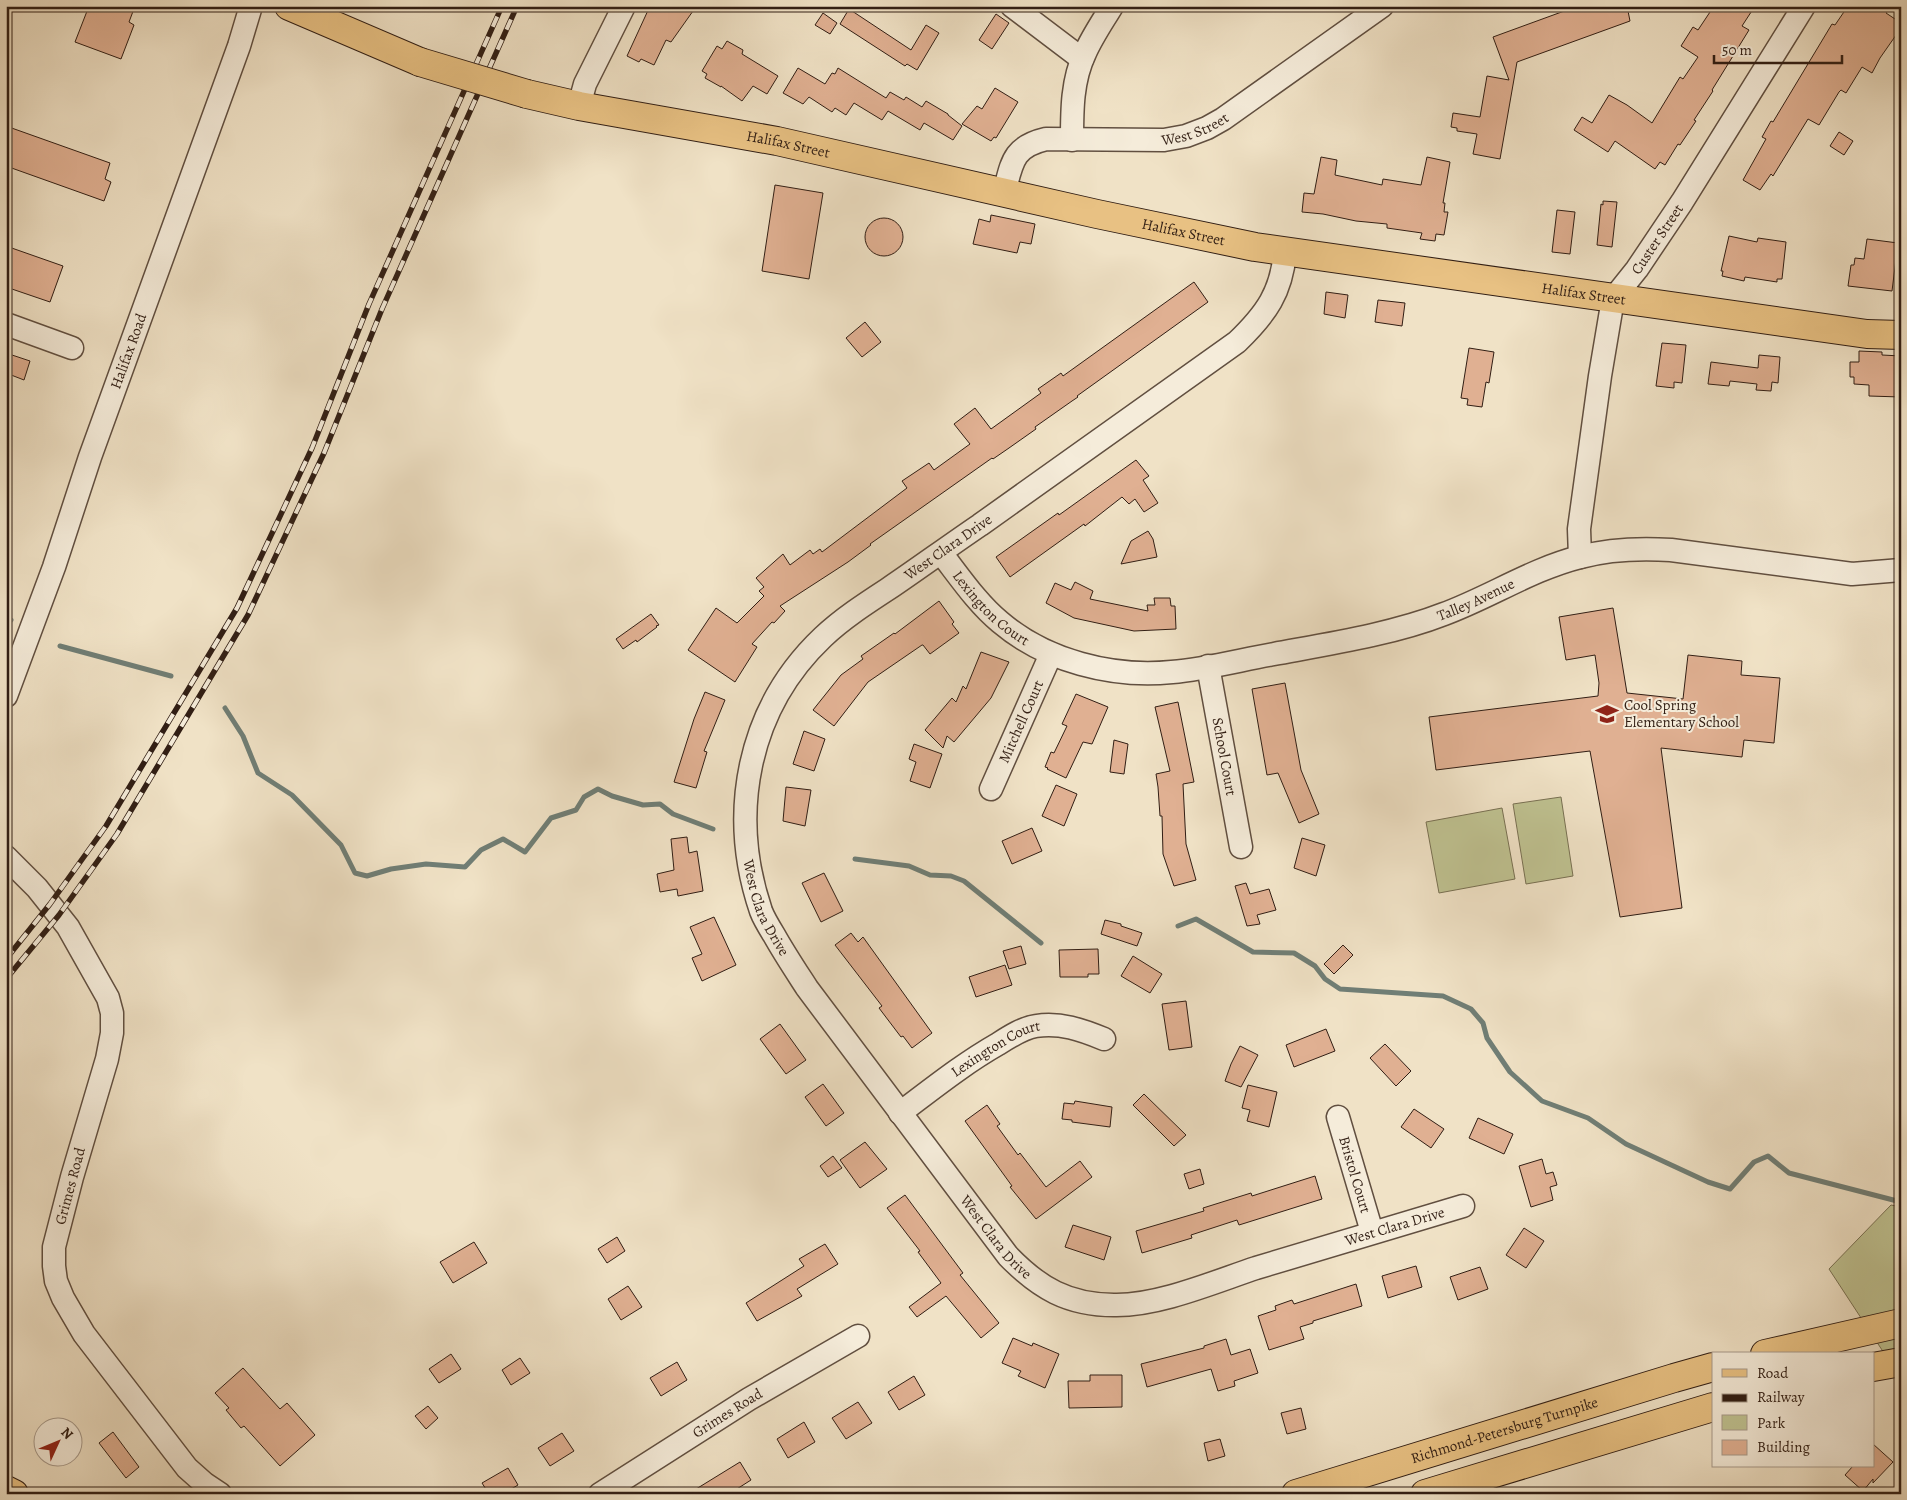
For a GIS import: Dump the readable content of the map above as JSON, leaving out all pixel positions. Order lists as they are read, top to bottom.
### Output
{
  "streets": {
    "main road": ["Halifax Street", "Richmond-Petersburg Turnpike"],
    "street": [
      "West Street",
      "Custer Street",
      "Halifax Road",
      "West Clara Drive",
      "Talley Avenue",
      "Lexington Court",
      "Mitchell Court",
      "School Court",
      "Bristol Court",
      "Grimes Road"
    ]
  },
  "crossings": [
    ["West Street", "Halifax Street"],
    ["Halifax Street", "Custer Street"],
    ["Halifax Street", "West Clara Drive"],
    ["Custer Street", "Talley Avenue"],
    ["West Clara Drive", "Lexington Court"],
    ["West Clara Drive", "Bristol Court"],
    ["Talley Avenue", "Lexington Court"],
    ["Talley Avenue", "Mitchell Court"],
    ["Talley Avenue", "School Court"],
    ["Lexington Court", "Mitchell Court"]
  ],
  "places": {
    "school or university": ["Cool Spring Elementary School"]
  },
  "legend": [
    "Road",
    "Railway",
    "Park",
    "Building"
  ],
  "scale_bar": "50 m",
  "north": "top right"
}
